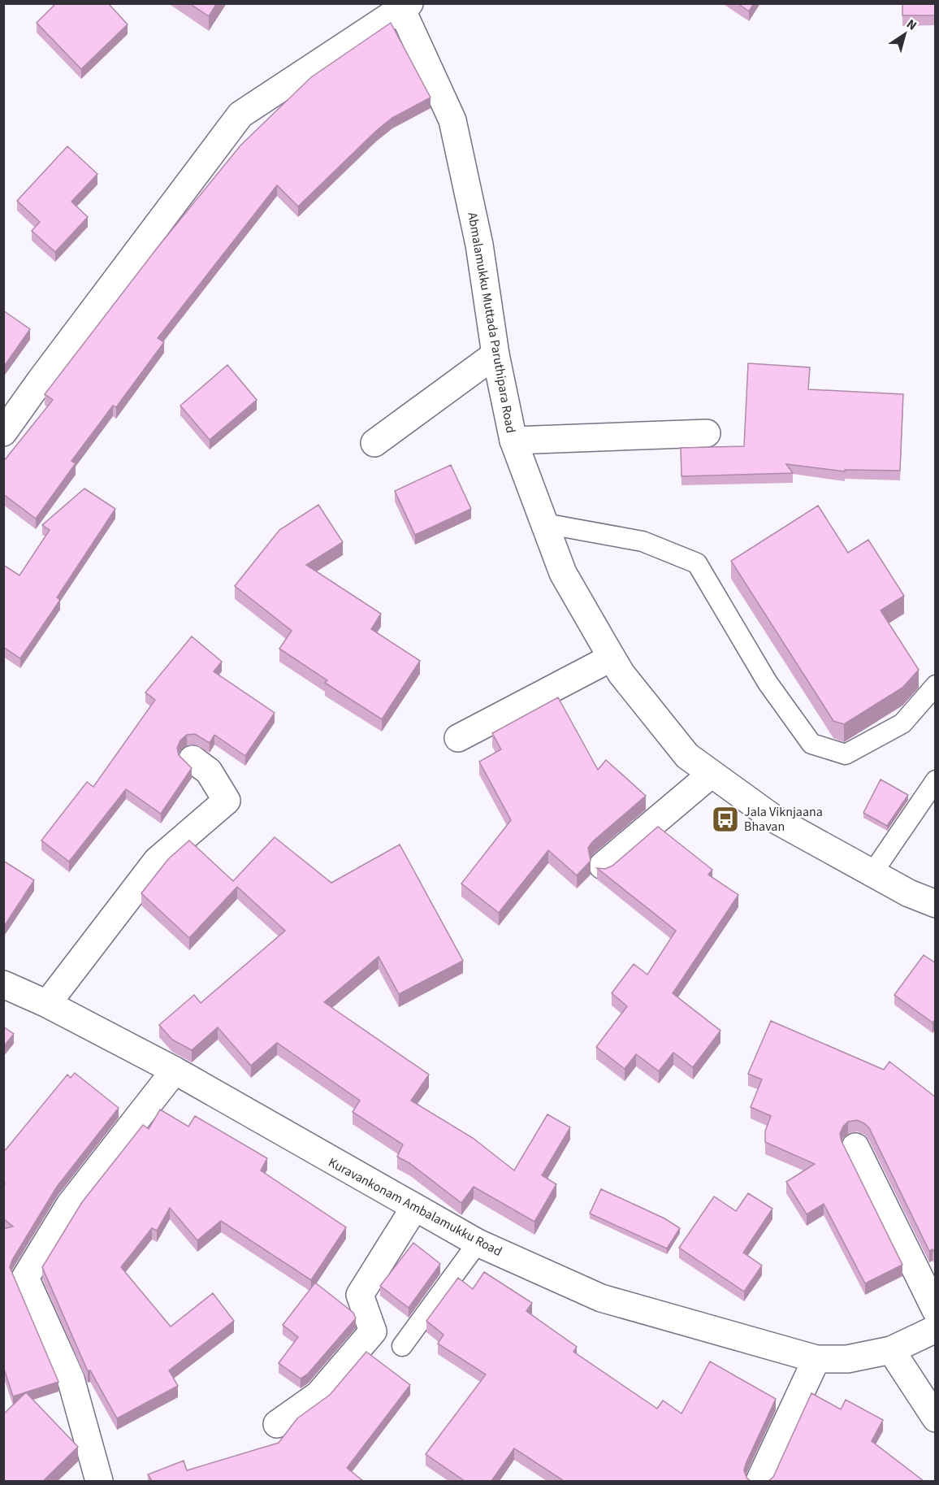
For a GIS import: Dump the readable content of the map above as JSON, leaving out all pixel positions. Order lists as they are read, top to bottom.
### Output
{
  "streets": {
    "street": ["Abmalamukku Muttada Paruthipara Road", "Kuravankonam Ambalamukku Road"]
  },
  "places": {
    "bus stop": ["Jala Viknjaana Bhavan"]
  },
  "north": "top right"
}
